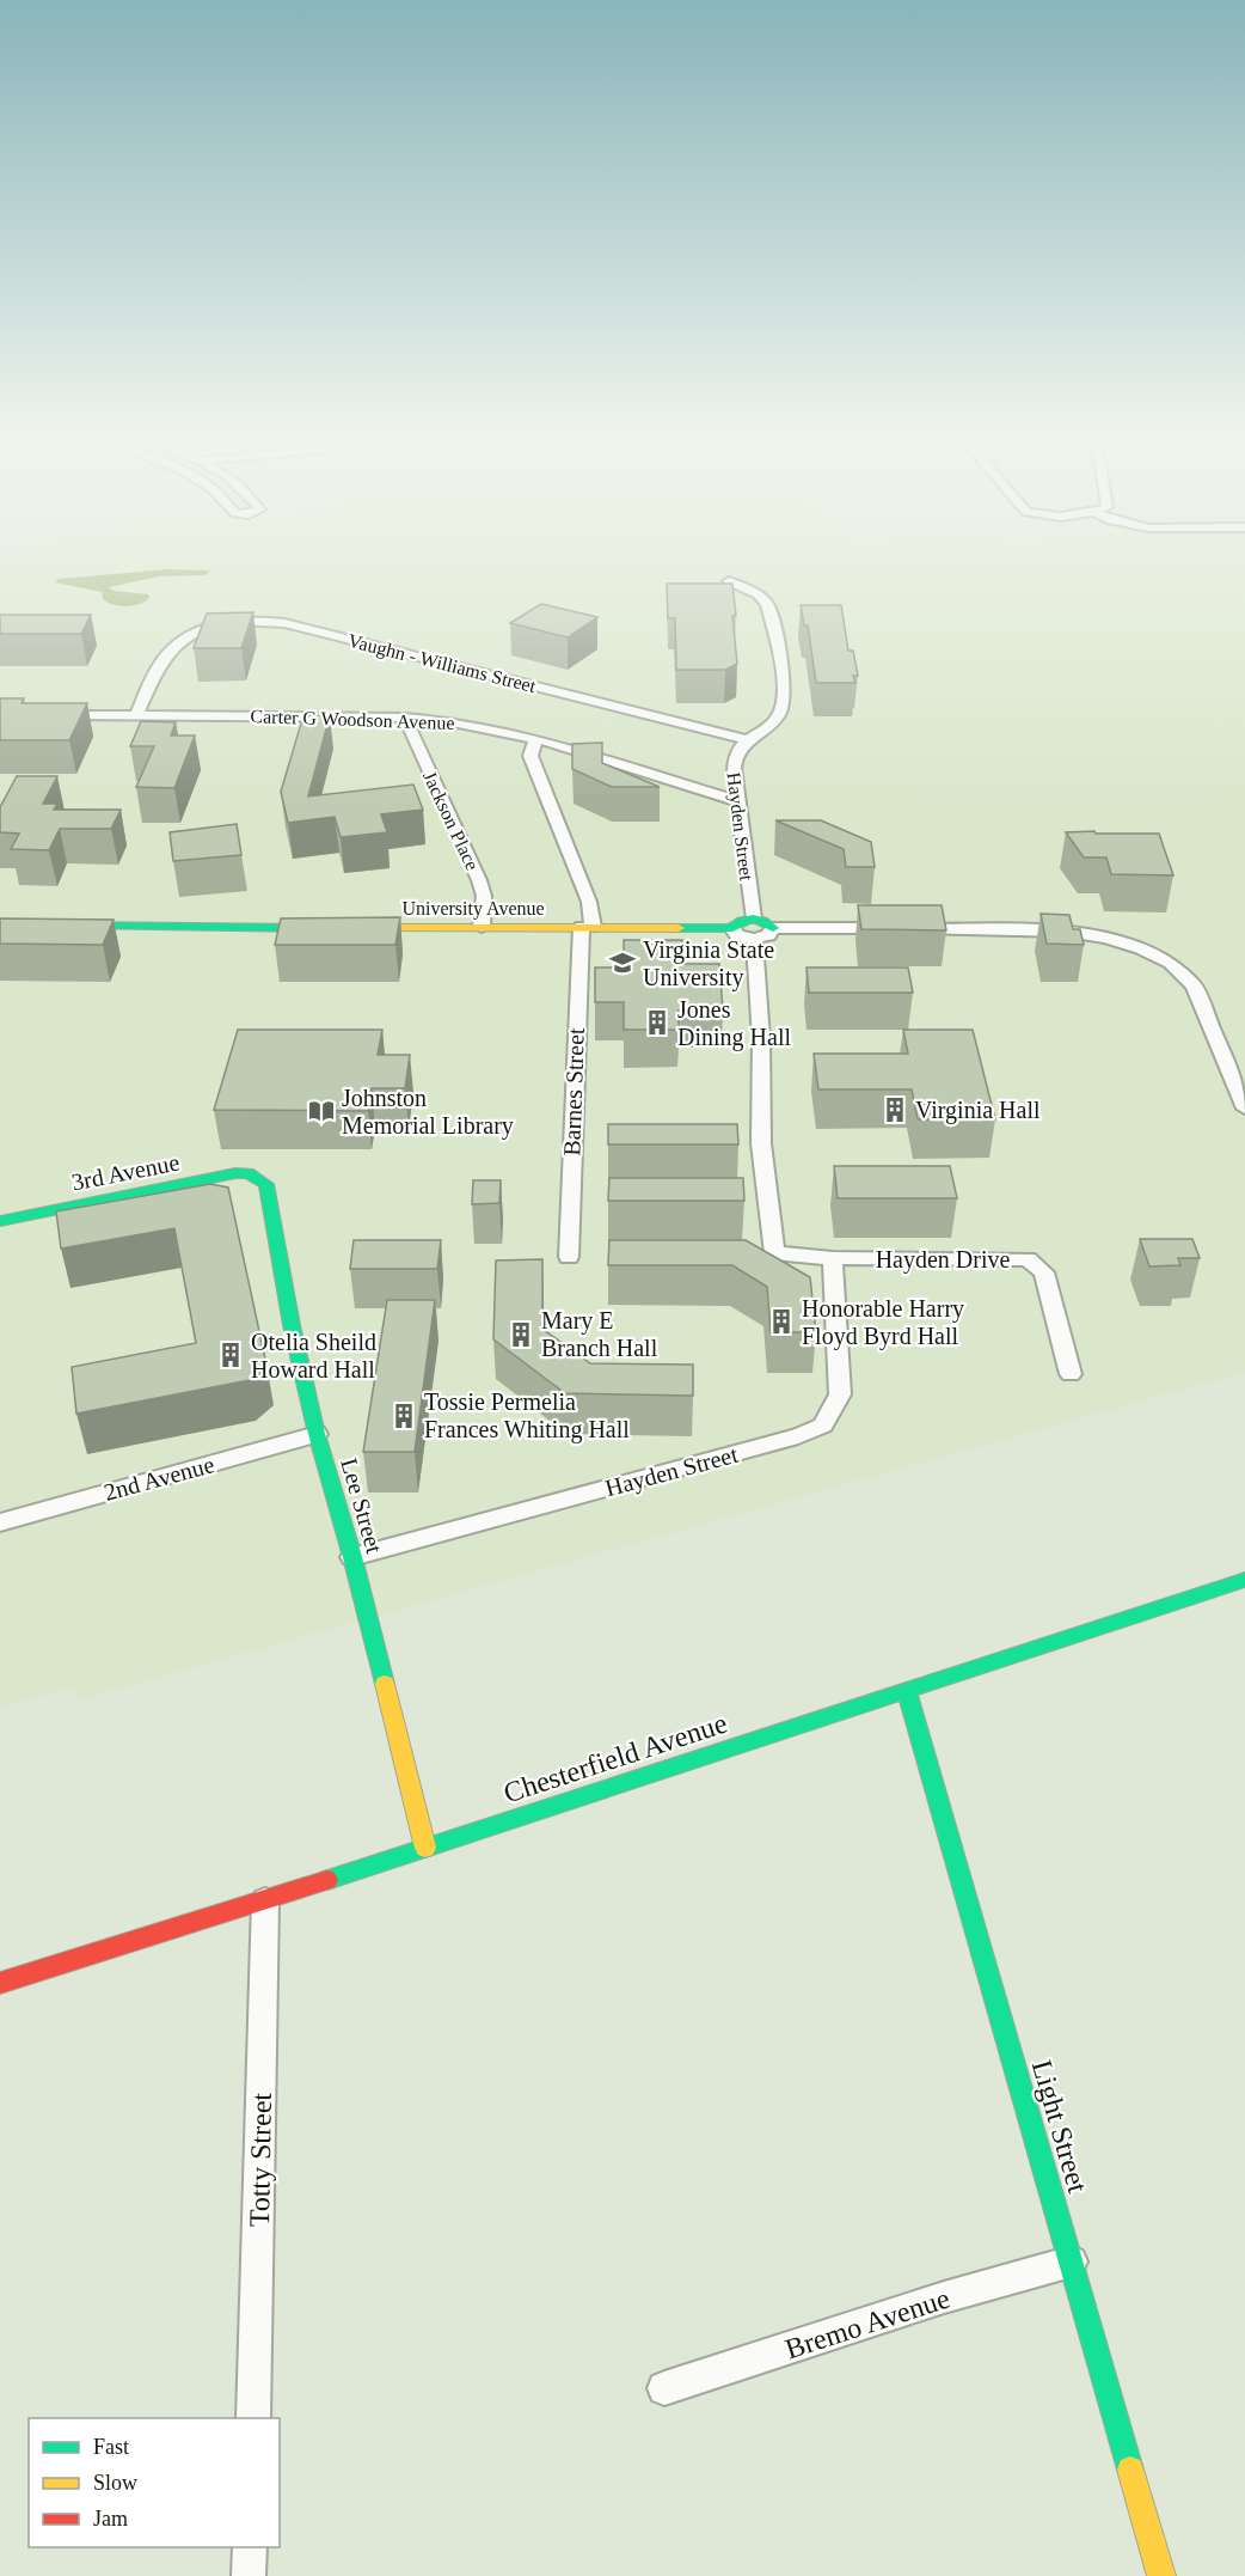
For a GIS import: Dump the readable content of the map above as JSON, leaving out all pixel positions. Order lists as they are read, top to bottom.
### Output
{
  "streets": {
    "street": [
      "Vaughn - Williams Street",
      "Carter G Woodson Avenue",
      "Jackson Place",
      "Hayden Street",
      "University Avenue",
      "Barnes Street",
      "3rd Avenue",
      "Hayden Drive",
      "2nd Avenue",
      "Lee Street",
      "Chesterfield Avenue",
      "Light Street",
      "Totty Street",
      "Bremo Avenue"
    ]
  },
  "crossings": [
    ["Vaughn - Williams Street", "Carter G Woodson Avenue"],
    ["Vaughn - Williams Street", "Hayden Street"],
    ["Carter G Woodson Avenue", "Jackson Place"],
    ["Carter G Woodson Avenue", "Hayden Street"],
    ["Carter G Woodson Avenue", "Barnes Street"],
    ["Jackson Place", "University Avenue"],
    ["Hayden Street", "University Avenue"],
    ["Hayden Street", "Hayden Drive"],
    ["Hayden Street", "Lee Street"],
    ["University Avenue", "Barnes Street"],
    ["University Avenue", "Hayden Drive"],
    ["3rd Avenue", "Lee Street"],
    ["2nd Avenue", "Lee Street"],
    ["Lee Street", "Chesterfield Avenue"],
    ["Chesterfield Avenue", "Light Street"],
    ["Chesterfield Avenue", "Totty Street"],
    ["Light Street", "Bremo Avenue"]
  ],
  "places": {
    "school or university": ["Virginia State University"],
    "building": [
      "Jones Dining Hall",
      "Virginia Hall",
      "Honorable Harry Floyd Byrd Hall",
      "Mary E Branch Hall",
      "Otelia Sheild Howard Hall",
      "Tossie Permelia Frances Whiting Hall"
    ],
    "library": ["Johnston Memorial Library"]
  },
  "legend": ["Fast", "Slow", "Jam"]
}
